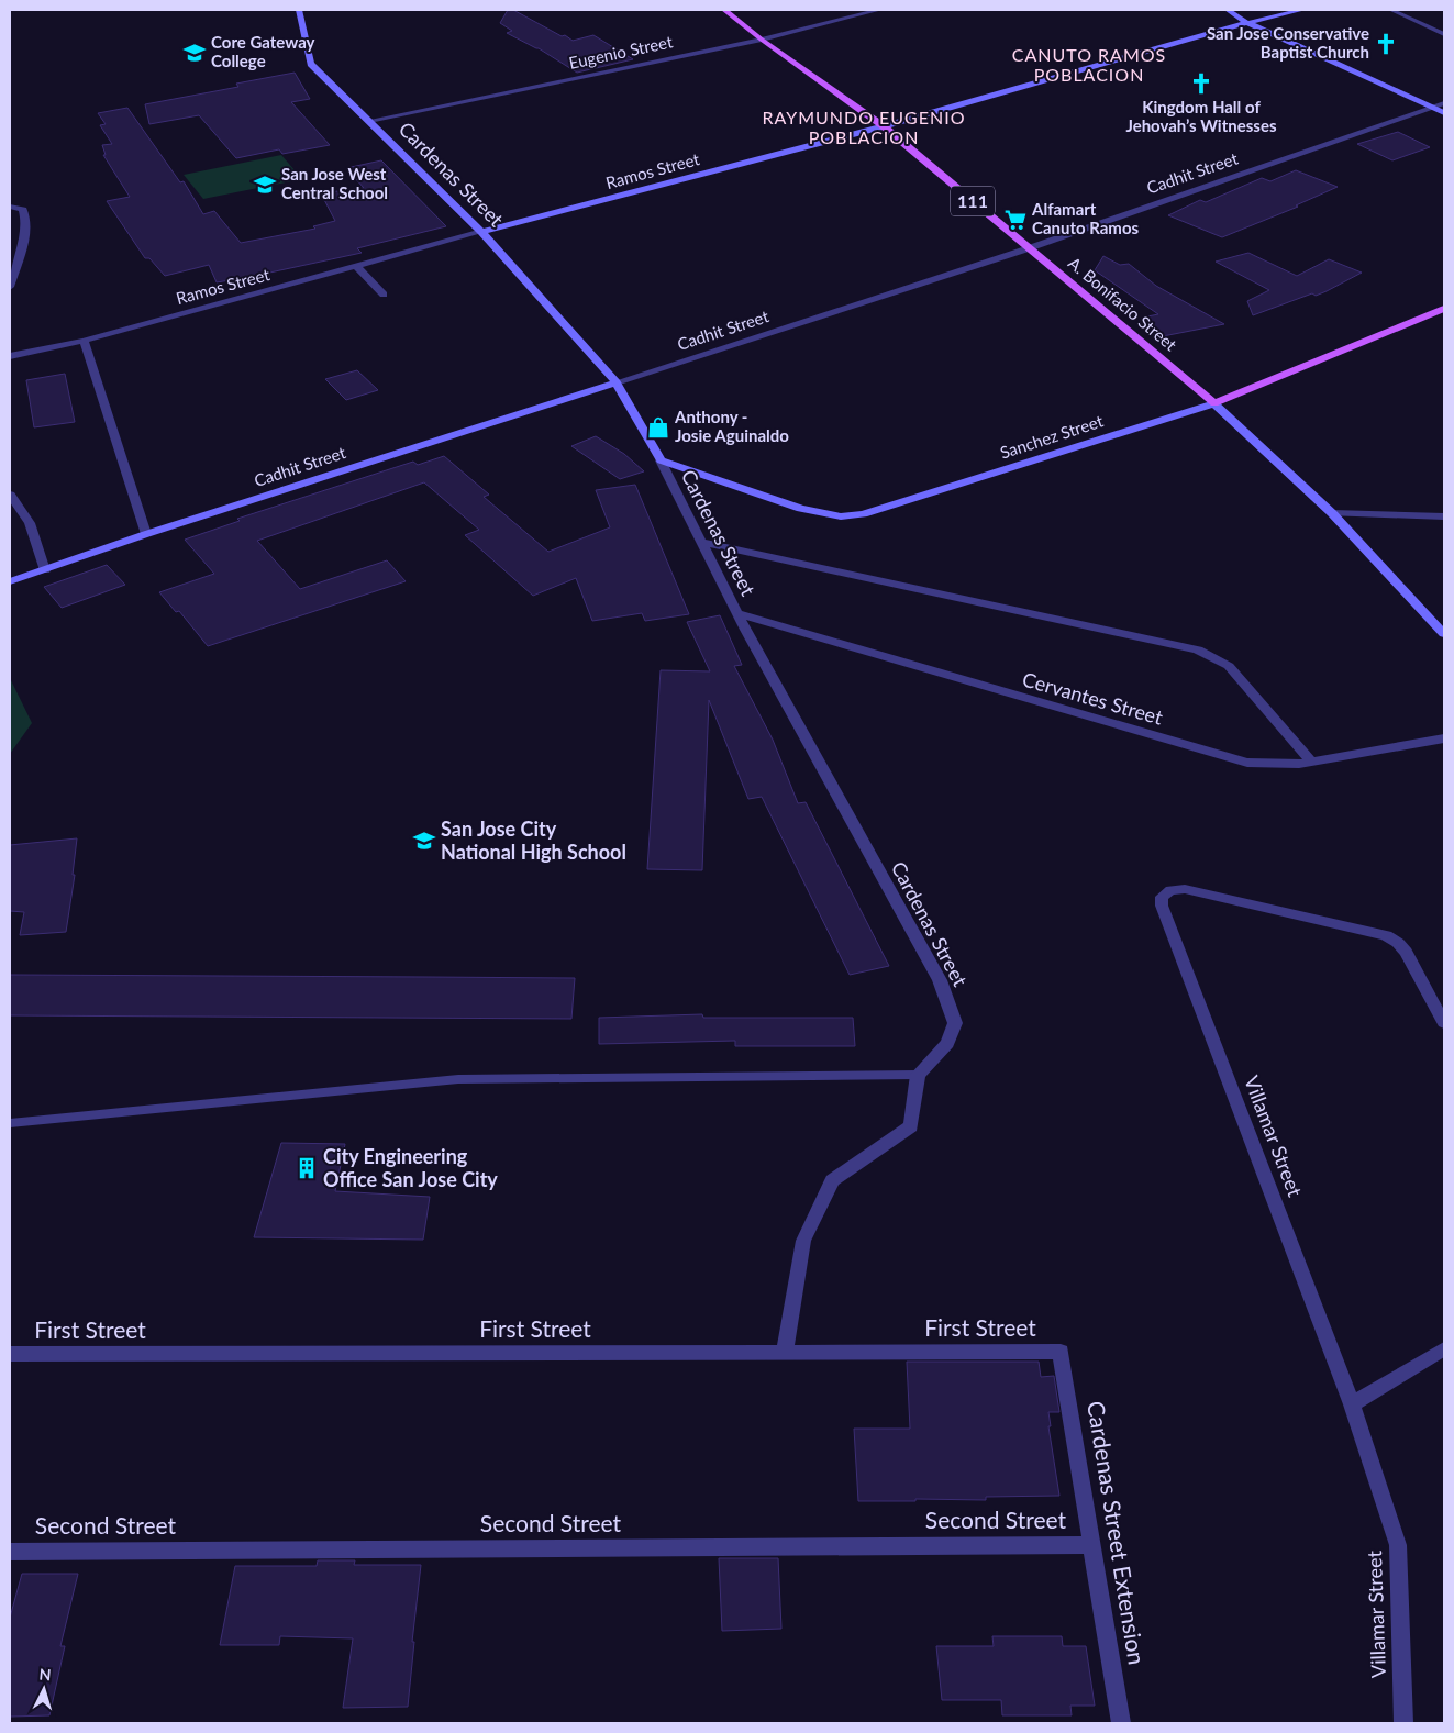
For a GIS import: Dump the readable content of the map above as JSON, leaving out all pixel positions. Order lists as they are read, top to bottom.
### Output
{
  "streets": {
    "main road": ["111", "A. Bonifacio Street", "Sanchez Street"],
    "street": [
      "Eugenio Street",
      "Ramos Street",
      "Cadhit Street",
      "Cardenas Street",
      "Cervantes Street",
      "Villamar Street",
      "First Street",
      "Second Street",
      "Cardenas Street Extension"
    ]
  },
  "crossings": [
    ["Eugenio Street", "Cardenas Street"],
    ["Eugenio Street", "A. Bonifacio Street"],
    ["Ramos Street", "Cardenas Street"],
    ["Ramos Street", "A. Bonifacio Street"],
    ["Cadhit Street", "Cardenas Street"],
    ["Cadhit Street", "A. Bonifacio Street"],
    ["Cardenas Street", "Sanchez Street"],
    ["Cardenas Street", "Cervantes Street"],
    ["A. Bonifacio Street", "Sanchez Street"],
    ["First Street", "Cardenas Street Extension"],
    ["Second Street", "Cardenas Street Extension"]
  ],
  "districts": ["CANUTO RAMOS POBLACION", "RAYMUNDO EUGENIO POBLACION"],
  "places": {
    "church": ["San Jose Conservative Baptist Church", "Kingdom Hall of Jehovah’s Witnesses"],
    "school or university": ["Core Gateway College", "San Jose West Central School", "San Jose City National High School"],
    "supermarket": ["Alfamart Canuto Ramos"],
    "shop": ["Anthony - Josie Aguinaldo"],
    "building": ["City Engineering Office San Jose City"]
  },
  "north": "top"
}
